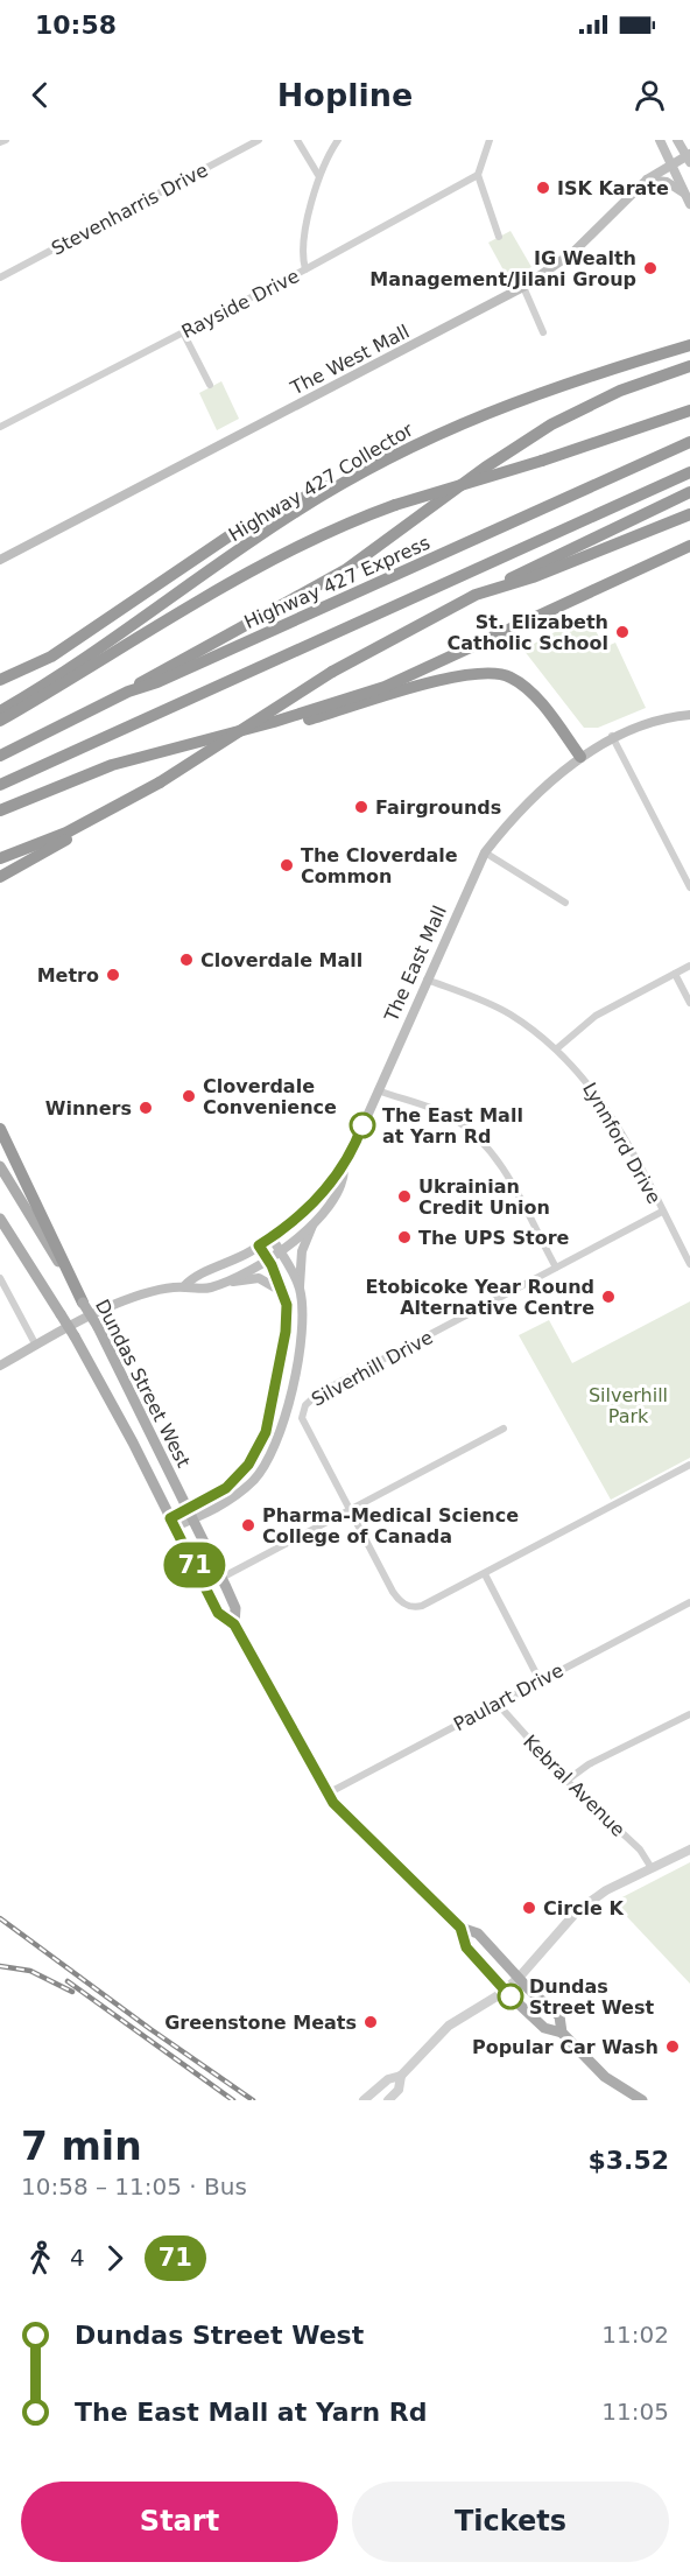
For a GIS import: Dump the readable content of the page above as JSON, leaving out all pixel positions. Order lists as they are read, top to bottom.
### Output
{
  "streets": {
    "highway": ["Highway 427 Collector", "Highway 427 Express"],
    "main road": ["The West Mall", "The East Mall", "Dundas Street West"],
    "street": [
      "Stevenharris Drive",
      "Rayside Drive",
      "Lynnford Drive",
      "Silverhill Drive",
      "Paulart Drive",
      "Kebral Avenue"
    ]
  },
  "crossings": [
    ["The East Mall", "Lynnford Drive"],
    ["Lynnford Drive", "Silverhill Drive"],
    ["Dundas Street West", "Paulart Drive"],
    ["Paulart Drive", "Kebral Avenue"]
  ],
  "parks": ["Silverhill Park"],
  "places": [
    "ISK Karate",
    "IG Wealth Management/Jilani Group",
    "St. Elizabeth Catholic School",
    "Fairgrounds",
    "The Cloverdale Common",
    "Cloverdale Mall",
    "Metro",
    "Cloverdale Convenience",
    "Winners",
    "The East Mall at Yarn Rd",
    "Ukrainian Credit Union",
    "The UPS Store",
    "Etobicoke Year Round Alternative Centre",
    "Pharma-Medical Science College of Canada",
    "Circle K",
    "Dundas Street West",
    "Greenstone Meats",
    "Popular Car Wash"
  ],
  "lines": ["bus line 71"],
  "page": {
    "status": "10:58",
    "header": "Hopline",
    "on_map": "71",
    "heading": ["7 min", "10:58 – 11:05 · Bus", "$3.52"],
    "legs": ["4", "71"],
    "list": [
      {
        "name": "Dundas Street West",
        "value": "11:02"
      },
      {
        "name": "The East Mall at Yarn Rd",
        "value": "11:05"
      }
    ],
    "buttons": ["Start", "Tickets"]
  }
}
